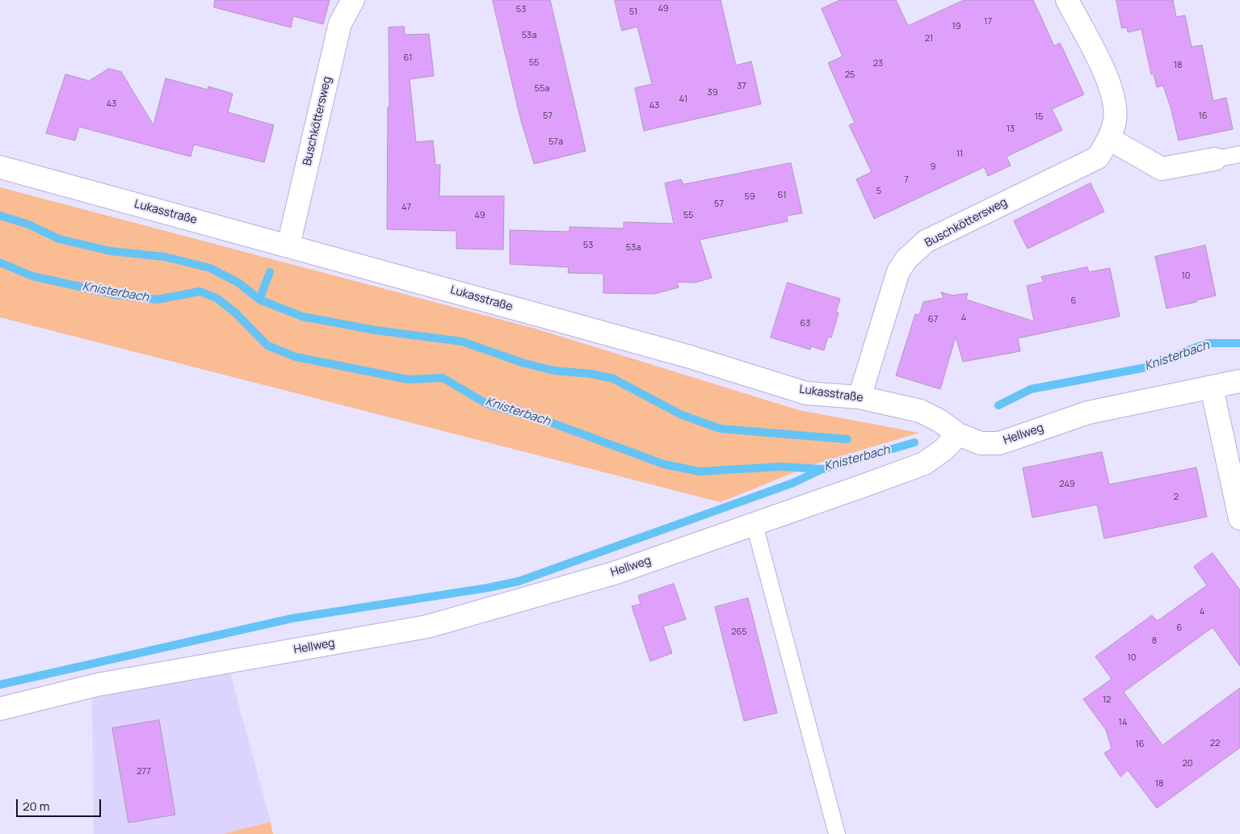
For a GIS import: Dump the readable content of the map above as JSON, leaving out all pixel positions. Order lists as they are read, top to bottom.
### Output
{
  "streets": {
    "street": ["Buschköttersweg", "Lukasstraße", "Hellweg"]
  },
  "crossings": [
    ["Buschköttersweg", "Lukasstraße"],
    ["Lukasstraße", "Hellweg"]
  ],
  "water": ["Knisterbach"],
  "house_numbers": [
    "49",
    "53",
    "51",
    "17",
    "19",
    "53a",
    "21",
    "61",
    "55",
    "23",
    "18",
    "25",
    "37",
    "55a",
    "39",
    "41",
    "43",
    "43",
    "57",
    "16",
    "15",
    "13",
    "57a",
    "11",
    "9",
    "7",
    "5",
    "61",
    "59",
    "57",
    "47",
    "49",
    "55",
    "53",
    "53a",
    "10",
    "6",
    "4",
    "67",
    "63",
    "249",
    "2",
    "4",
    "6",
    "265",
    "8",
    "10",
    "12",
    "14",
    "22",
    "16",
    "20",
    "277",
    "18"
  ],
  "scale_bar": "20 m"
}
